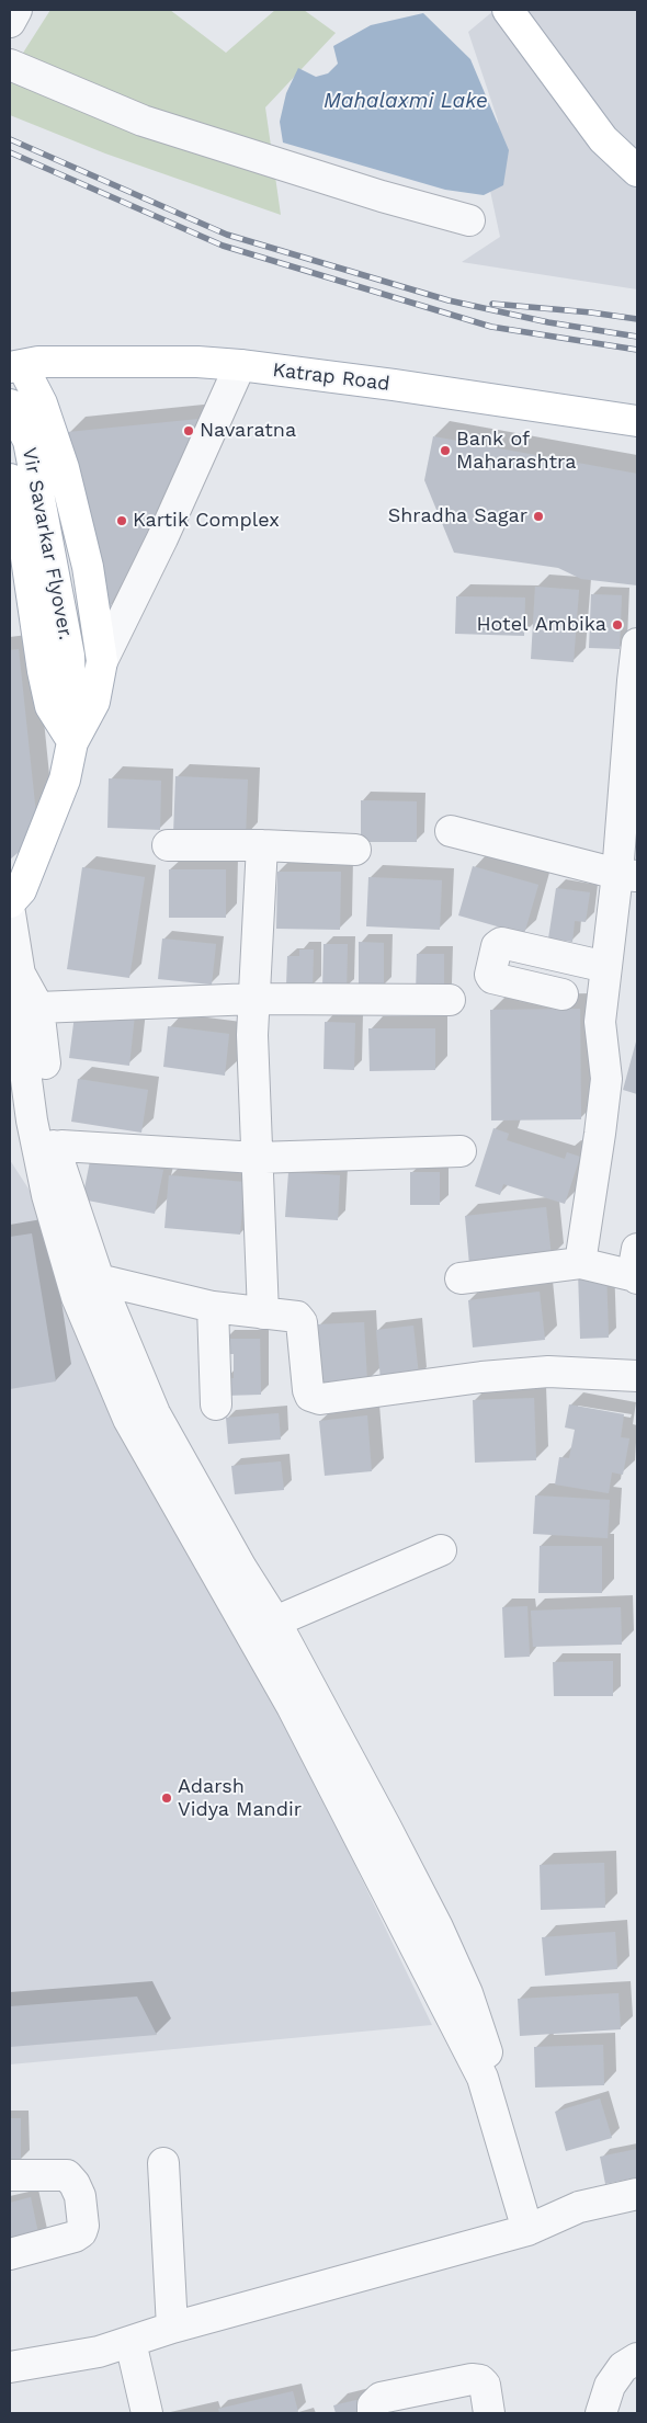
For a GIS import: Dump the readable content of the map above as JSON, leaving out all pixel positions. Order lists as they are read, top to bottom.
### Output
{
  "streets": {
    "main road": ["Katrap Road", "Vir Savarkar Flyover."]
  },
  "crossings": [
    ["Katrap Road", "Vir Savarkar Flyover."]
  ],
  "water": ["Mahalaxmi Lake"],
  "places": [
    "Navaratna",
    "Bank of Maharashtra",
    "Shradha Sagar",
    "Kartik Complex",
    "Hotel Ambika",
    "Adarsh Vidya Mandir"
  ]
}
